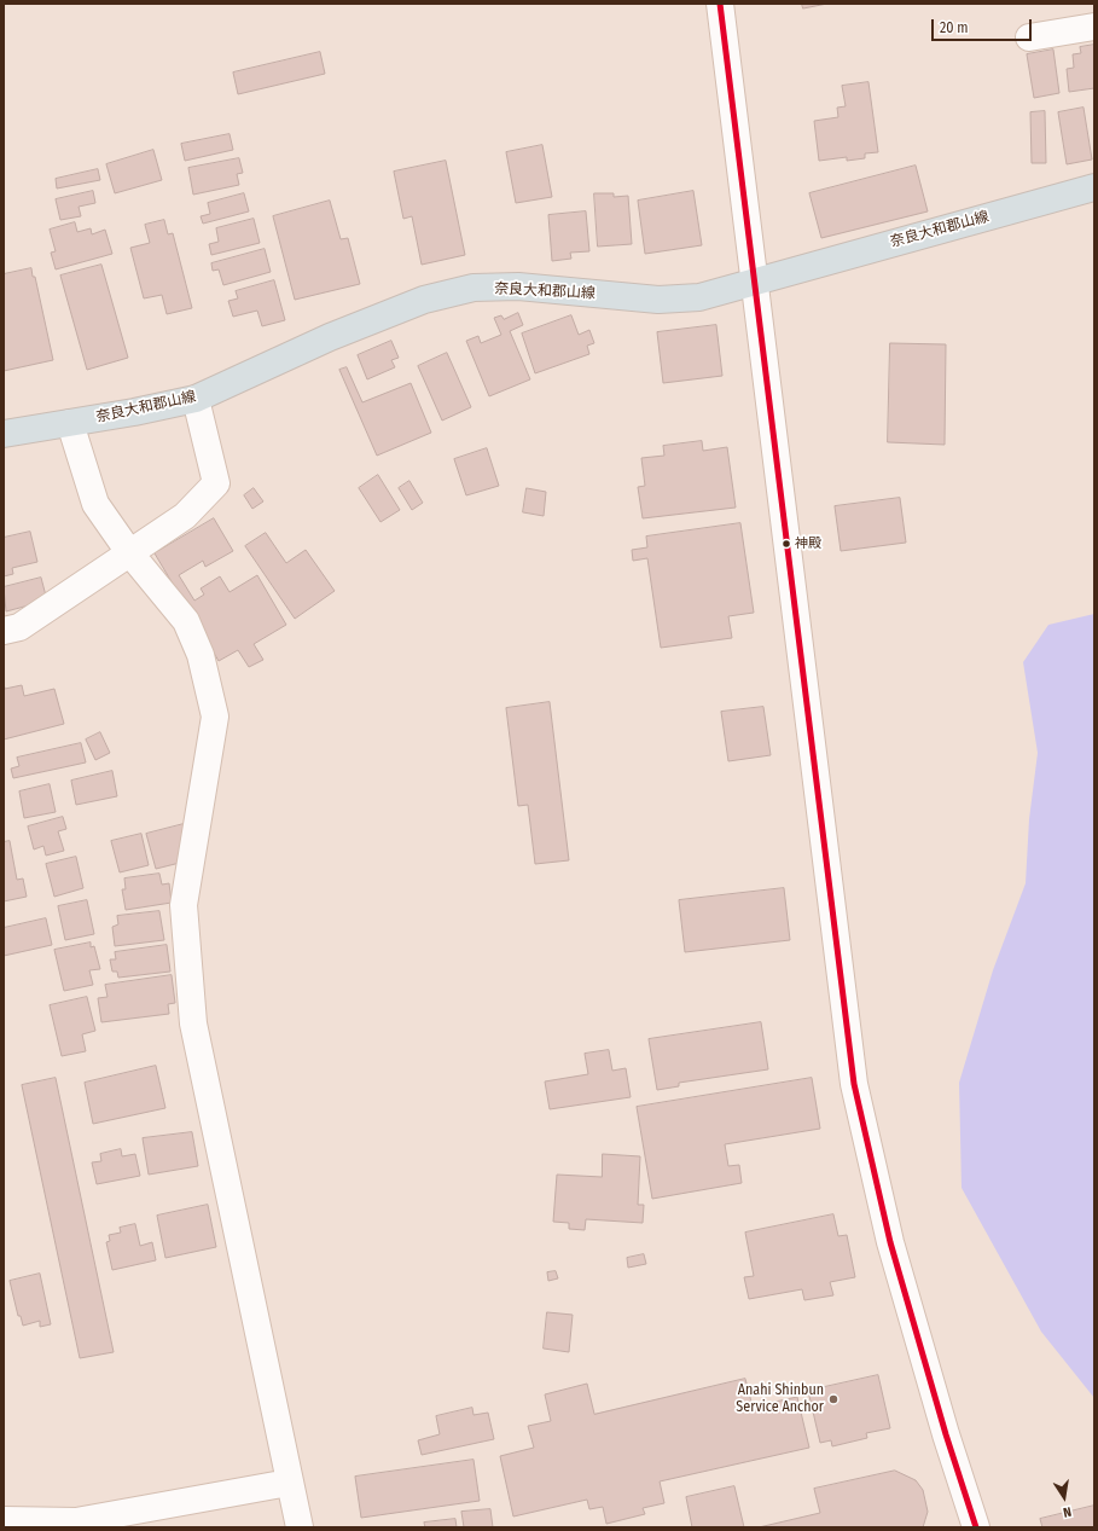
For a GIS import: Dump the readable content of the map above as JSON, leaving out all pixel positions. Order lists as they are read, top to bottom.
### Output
{
  "streets": {
    "main road": ["奈良大和郡山線"]
  },
  "places": ["神殿", "Anahi Shinbun Service Anchor"],
  "scale_bar": "20 m",
  "north": "bottom"
}
